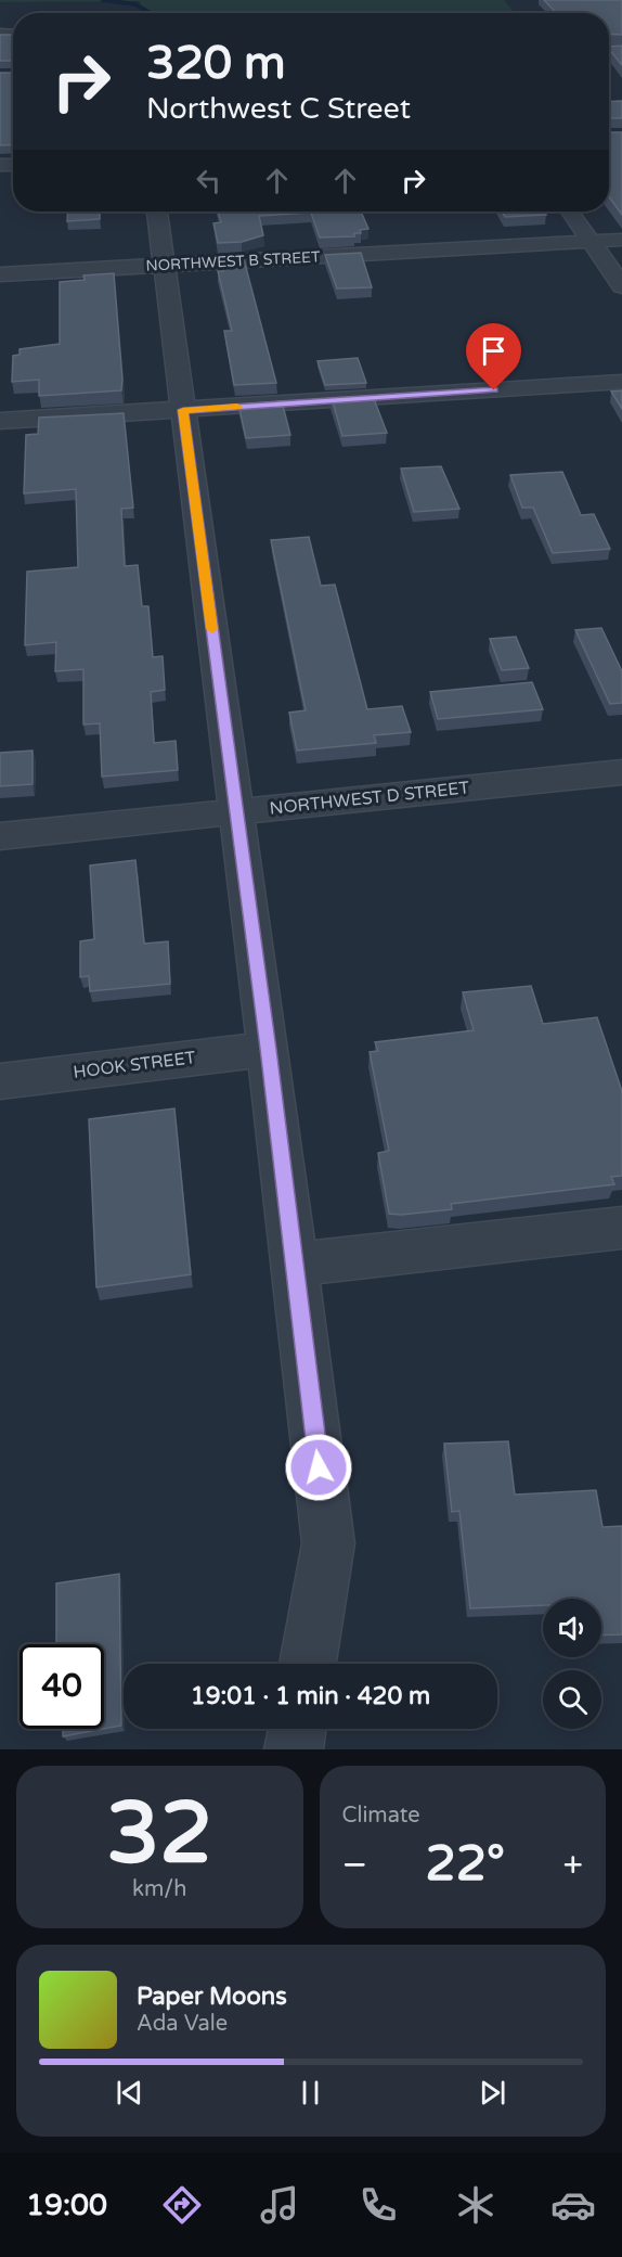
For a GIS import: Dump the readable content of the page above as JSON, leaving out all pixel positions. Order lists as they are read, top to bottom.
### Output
{
  "streets": {
    "street": ["NORTHWEST B STREET", "NORTHWEST D STREET", "HOOK STREET"]
  },
  "page": {
    "turn": ["320 m", "Northwest C Street"],
    "limit": "40",
    "trip": "19:01 · 1 min · 420 m",
    "tile": [
      ["32", "km/h"],
      "Climate"
    ],
    "heat": ["−", "22°", "+"],
    "song": ["Paper Moons", "Ada Vale"],
    "tabs": "19:00"
  }
}
